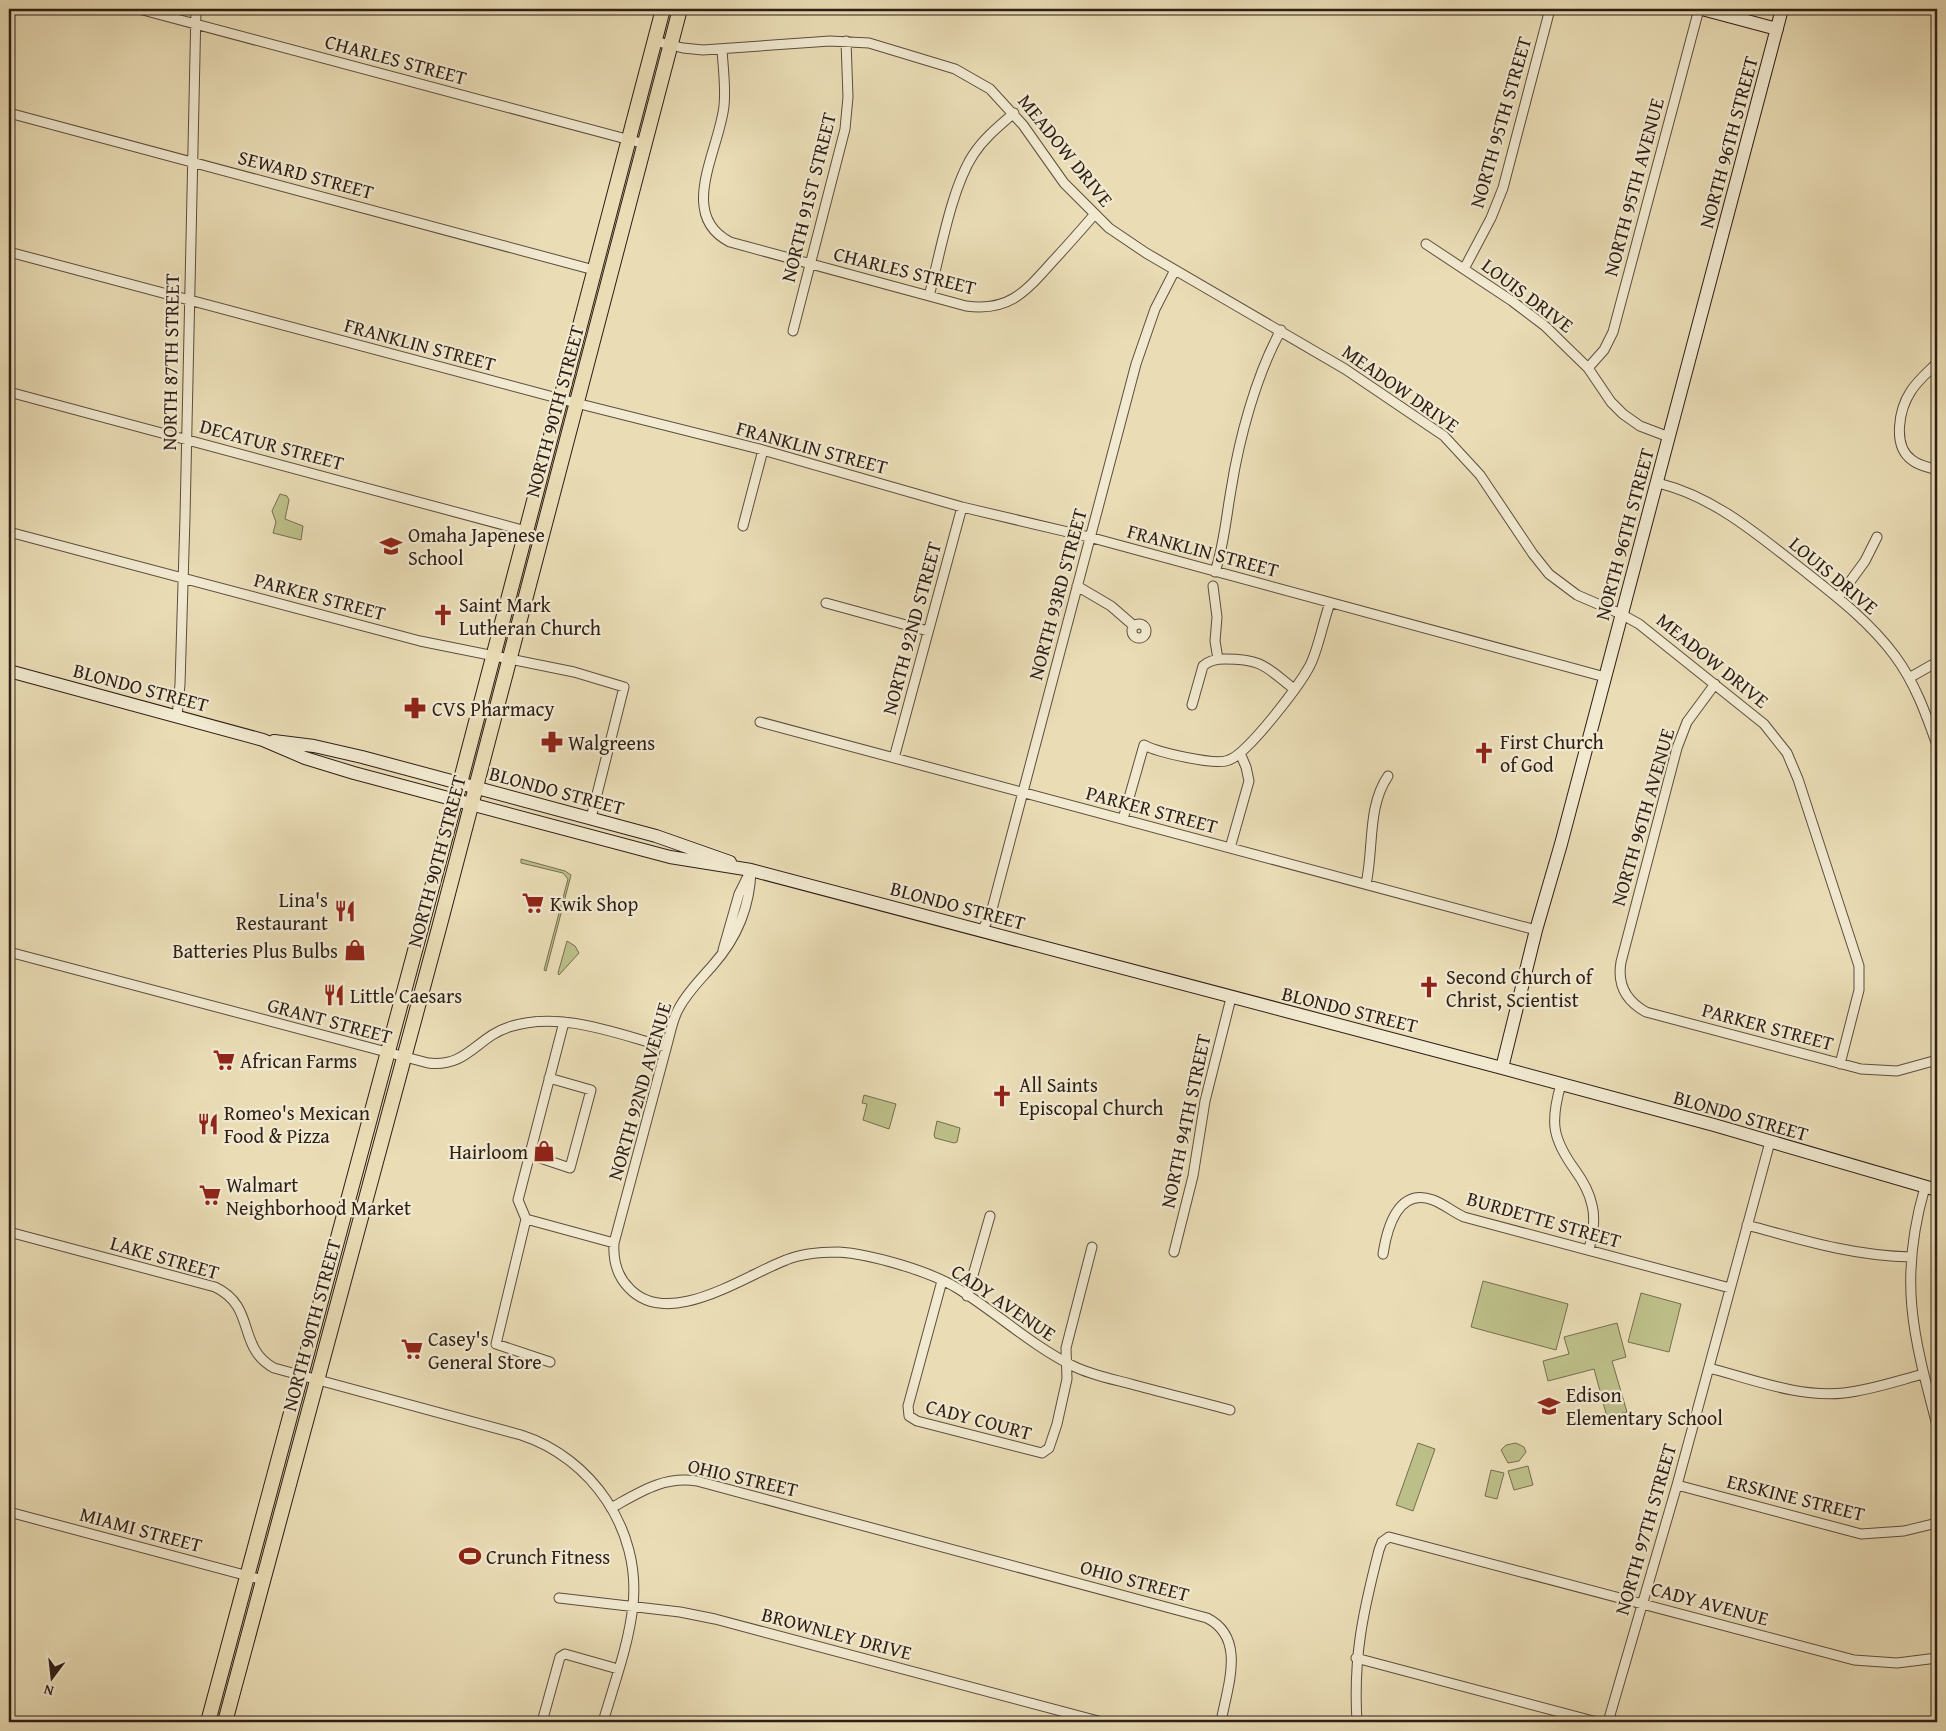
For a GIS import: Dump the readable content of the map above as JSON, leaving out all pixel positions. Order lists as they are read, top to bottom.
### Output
{
  "streets": {
    "main road": ["NORTH 96TH STREET", "NORTH 90TH STREET", "BLONDO STREET"],
    "street": [
      "CHARLES STREET",
      "NORTH 95TH STREET",
      "MEADOW DRIVE",
      "SEWARD STREET",
      "NORTH 95TH AVENUE",
      "NORTH 91ST STREET",
      "LOUIS DRIVE",
      "FRANKLIN STREET",
      "NORTH 87TH STREET",
      "DECATUR STREET",
      "NORTH 93RD STREET",
      "PARKER STREET",
      "NORTH 92ND STREET",
      "NORTH 96TH AVENUE",
      "GRANT STREET",
      "NORTH 92ND AVENUE",
      "NORTH 94TH STREET",
      "BURDETTE STREET",
      "LAKE STREET",
      "CADY AVENUE",
      "CADY COURT",
      "OHIO STREET",
      "ERSKINE STREET",
      "MIAMI STREET",
      "NORTH 97TH STREET",
      "BROWNLEY DRIVE"
    ]
  },
  "crossings": [
    ["CHARLES STREET", "MEADOW DRIVE"],
    ["CHARLES STREET", "NORTH 91ST STREET"],
    ["CHARLES STREET", "NORTH 87TH STREET"],
    ["CHARLES STREET", "NORTH 90TH STREET"],
    ["NORTH 95TH STREET", "LOUIS DRIVE"],
    ["NORTH 96TH STREET", "MEADOW DRIVE"],
    ["NORTH 96TH STREET", "LOUIS DRIVE"],
    ["NORTH 96TH STREET", "FRANKLIN STREET"],
    ["NORTH 96TH STREET", "PARKER STREET"],
    ["NORTH 96TH STREET", "BLONDO STREET"],
    ["MEADOW DRIVE", "NORTH 91ST STREET"],
    ["MEADOW DRIVE", "NORTH 90TH STREET"],
    ["MEADOW DRIVE", "NORTH 93RD STREET"],
    ["MEADOW DRIVE", "PARKER STREET"],
    ["MEADOW DRIVE", "NORTH 96TH AVENUE"],
    ["SEWARD STREET", "NORTH 87TH STREET"],
    ["SEWARD STREET", "NORTH 90TH STREET"],
    ["NORTH 95TH AVENUE", "LOUIS DRIVE"],
    ["FRANKLIN STREET", "NORTH 87TH STREET"],
    ["FRANKLIN STREET", "NORTH 90TH STREET"],
    ["FRANKLIN STREET", "NORTH 93RD STREET"],
    ["FRANKLIN STREET", "NORTH 92ND STREET"],
    ["NORTH 87TH STREET", "DECATUR STREET"],
    ["NORTH 87TH STREET", "PARKER STREET"],
    ["NORTH 87TH STREET", "BLONDO STREET"],
    ["NORTH 90TH STREET", "DECATUR STREET"],
    ["NORTH 90TH STREET", "PARKER STREET"],
    ["NORTH 90TH STREET", "BLONDO STREET"],
    ["NORTH 90TH STREET", "GRANT STREET"],
    ["NORTH 90TH STREET", "LAKE STREET"],
    ["NORTH 90TH STREET", "MIAMI STREET"],
    ["NORTH 93RD STREET", "PARKER STREET"],
    ["NORTH 93RD STREET", "BLONDO STREET"],
    ["PARKER STREET", "NORTH 92ND STREET"],
    ["PARKER STREET", "BLONDO STREET"],
    ["PARKER STREET", "NORTH 96TH AVENUE"],
    ["BLONDO STREET", "NORTH 92ND AVENUE"],
    ["BLONDO STREET", "NORTH 94TH STREET"],
    ["BLONDO STREET", "NORTH 97TH STREET"],
    ["GRANT STREET", "NORTH 92ND AVENUE"],
    ["NORTH 92ND AVENUE", "CADY AVENUE"],
    ["BURDETTE STREET", "NORTH 97TH STREET"],
    ["CADY AVENUE", "CADY COURT"],
    ["CADY AVENUE", "NORTH 97TH STREET"],
    ["ERSKINE STREET", "NORTH 97TH STREET"]
  ],
  "places": {
    "school or university": ["Omaha Japenese School", "Edison Elementary School"],
    "church": [
      "Saint Mark Lutheran Church",
      "First Church of God",
      "Second Church of Christ, Scientist",
      "All Saints Episcopal Church"
    ],
    "pharmacy": ["CVS Pharmacy", "Walgreens"],
    "supermarket": [
      "Kwik Shop",
      "African Farms",
      "Walmart Neighborhood Market",
      "Casey's General Store"
    ],
    "restaurant": ["Lina's Restaurant", "Little Caesars", "Romeo's Mexican Food & Pizza"],
    "shop": ["Batteries Plus Bulbs", "Hairloom"],
    "sports": ["Crunch Fitness"]
  },
  "north": "bottom"
}
